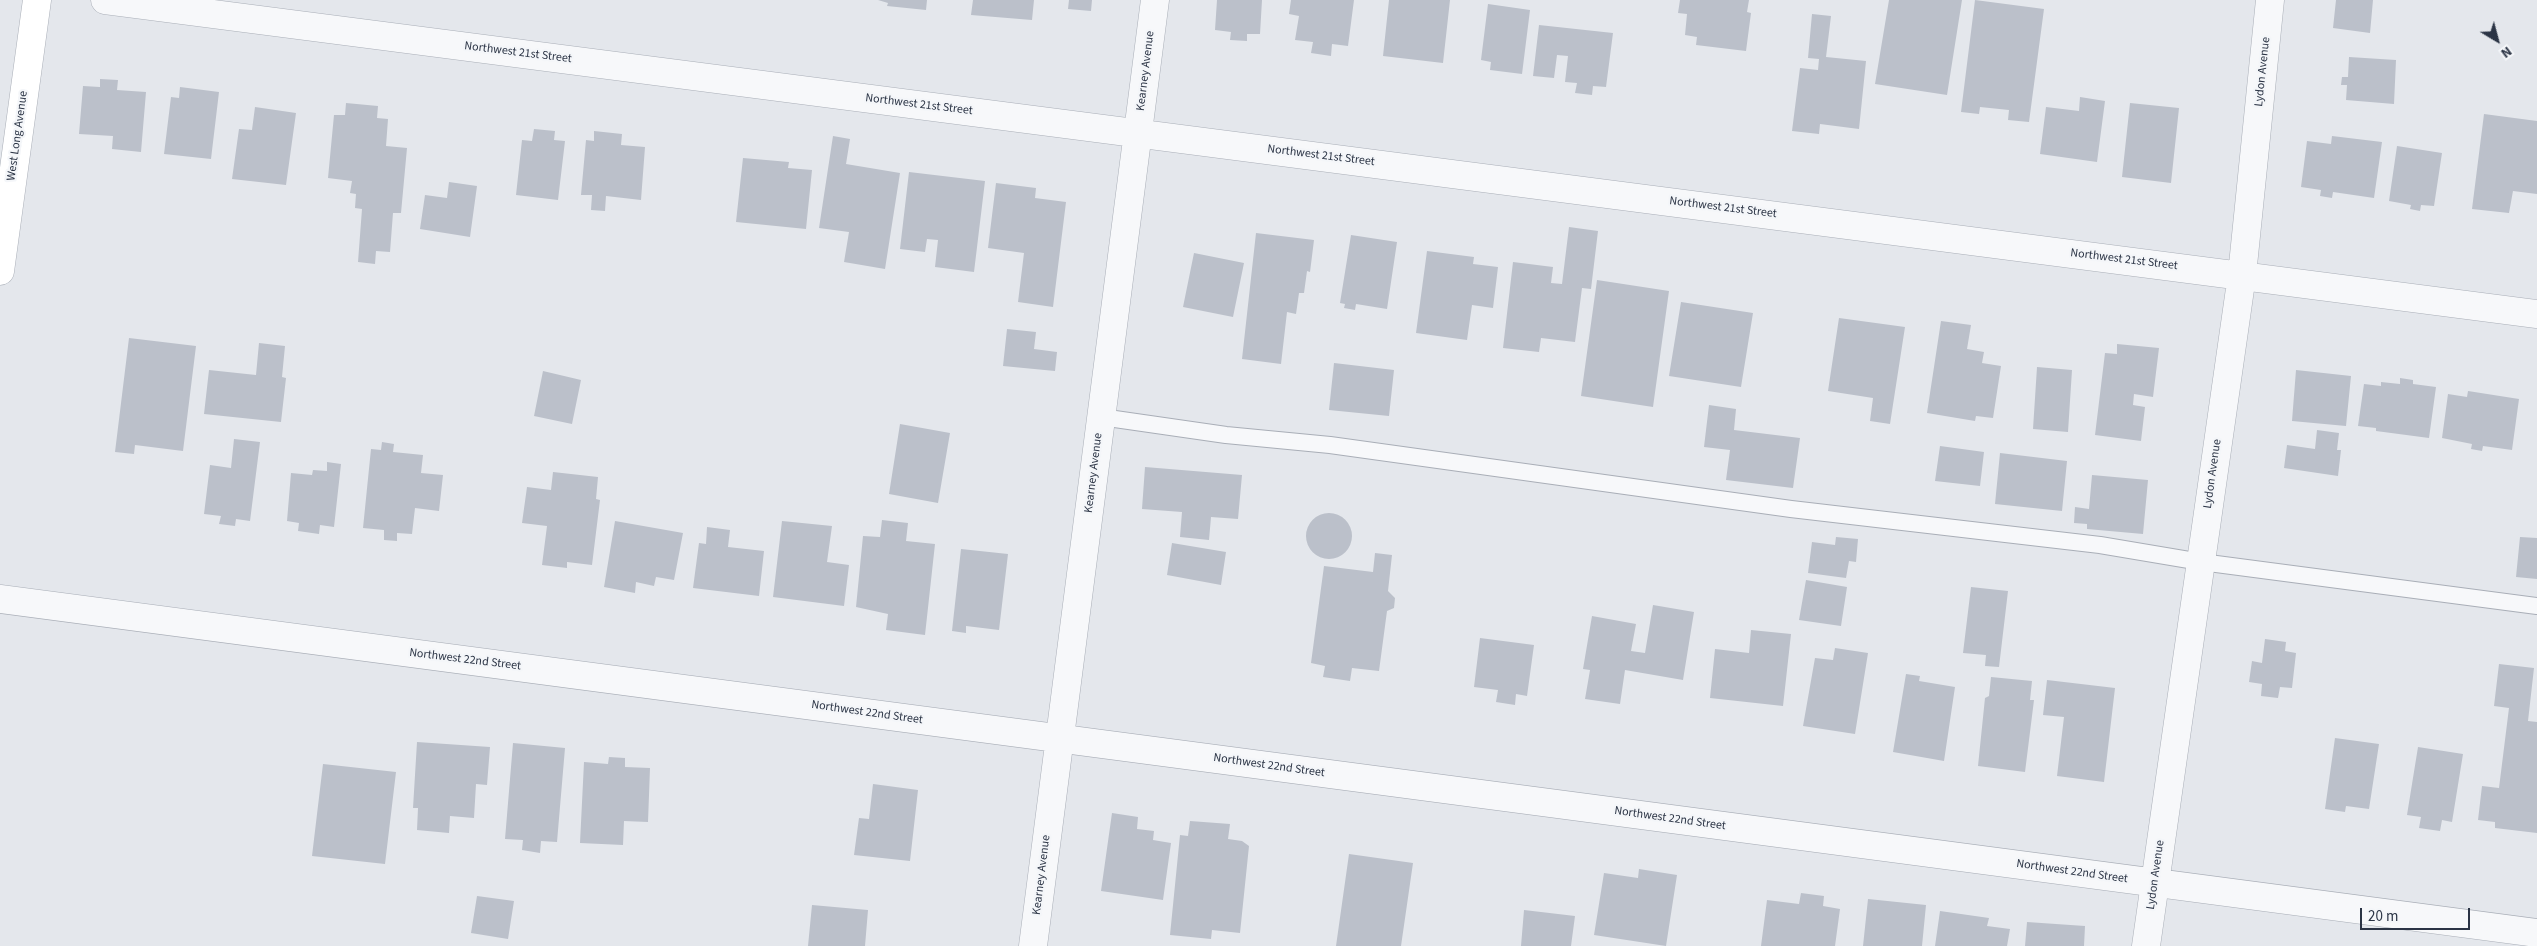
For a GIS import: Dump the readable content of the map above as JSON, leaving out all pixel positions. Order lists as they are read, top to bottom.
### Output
{
  "streets": {
    "main road": ["West Long Avenue"],
    "street": [
      "Northwest 21st Street",
      "Kearney Avenue",
      "Lydon Avenue",
      "Northwest 22nd Street"
    ]
  },
  "crossings": [
    ["Northwest 21st Street", "Kearney Avenue"],
    ["Northwest 21st Street", "Lydon Avenue"],
    ["Kearney Avenue", "Northwest 22nd Street"],
    ["Lydon Avenue", "Northwest 22nd Street"]
  ],
  "scale_bar": "20 m",
  "north": "bottom right"
}
